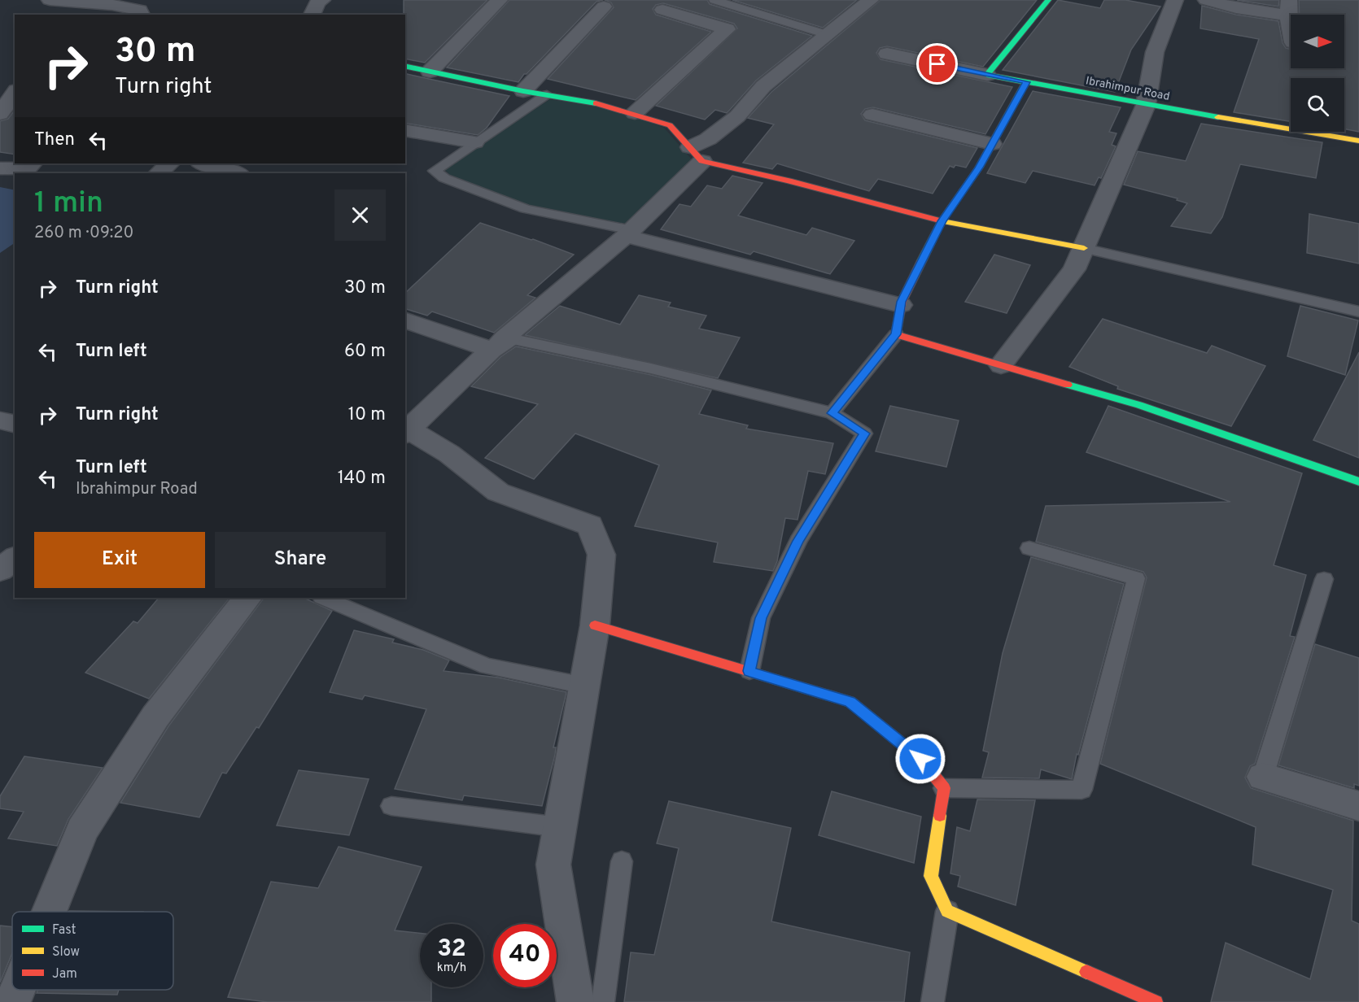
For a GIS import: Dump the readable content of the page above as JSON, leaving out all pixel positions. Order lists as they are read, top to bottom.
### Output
{
  "streets": {
    "street": ["Ibrahimpur Road"]
  },
  "legend": ["Fast", "Slow", "Jam"],
  "north": "right",
  "page": {
    "turn": ["30 m", "Turn right"],
    "then": "Then",
    "heading": ["1 min", "260 m · 09:20"],
    "list": [
      {
        "name": "Turn right",
        "value": "30 m"
      },
      {
        "name": "Turn left",
        "value": "60 m"
      },
      {
        "name": "Turn right",
        "value": "10 m"
      },
      {
        "name": "Turn left",
        "note": "Ibrahimpur Road",
        "value": "140 m"
      }
    ],
    "buttons": ["Exit", "Share"],
    "speed": "32 km/h",
    "limit": "40"
  }
}
